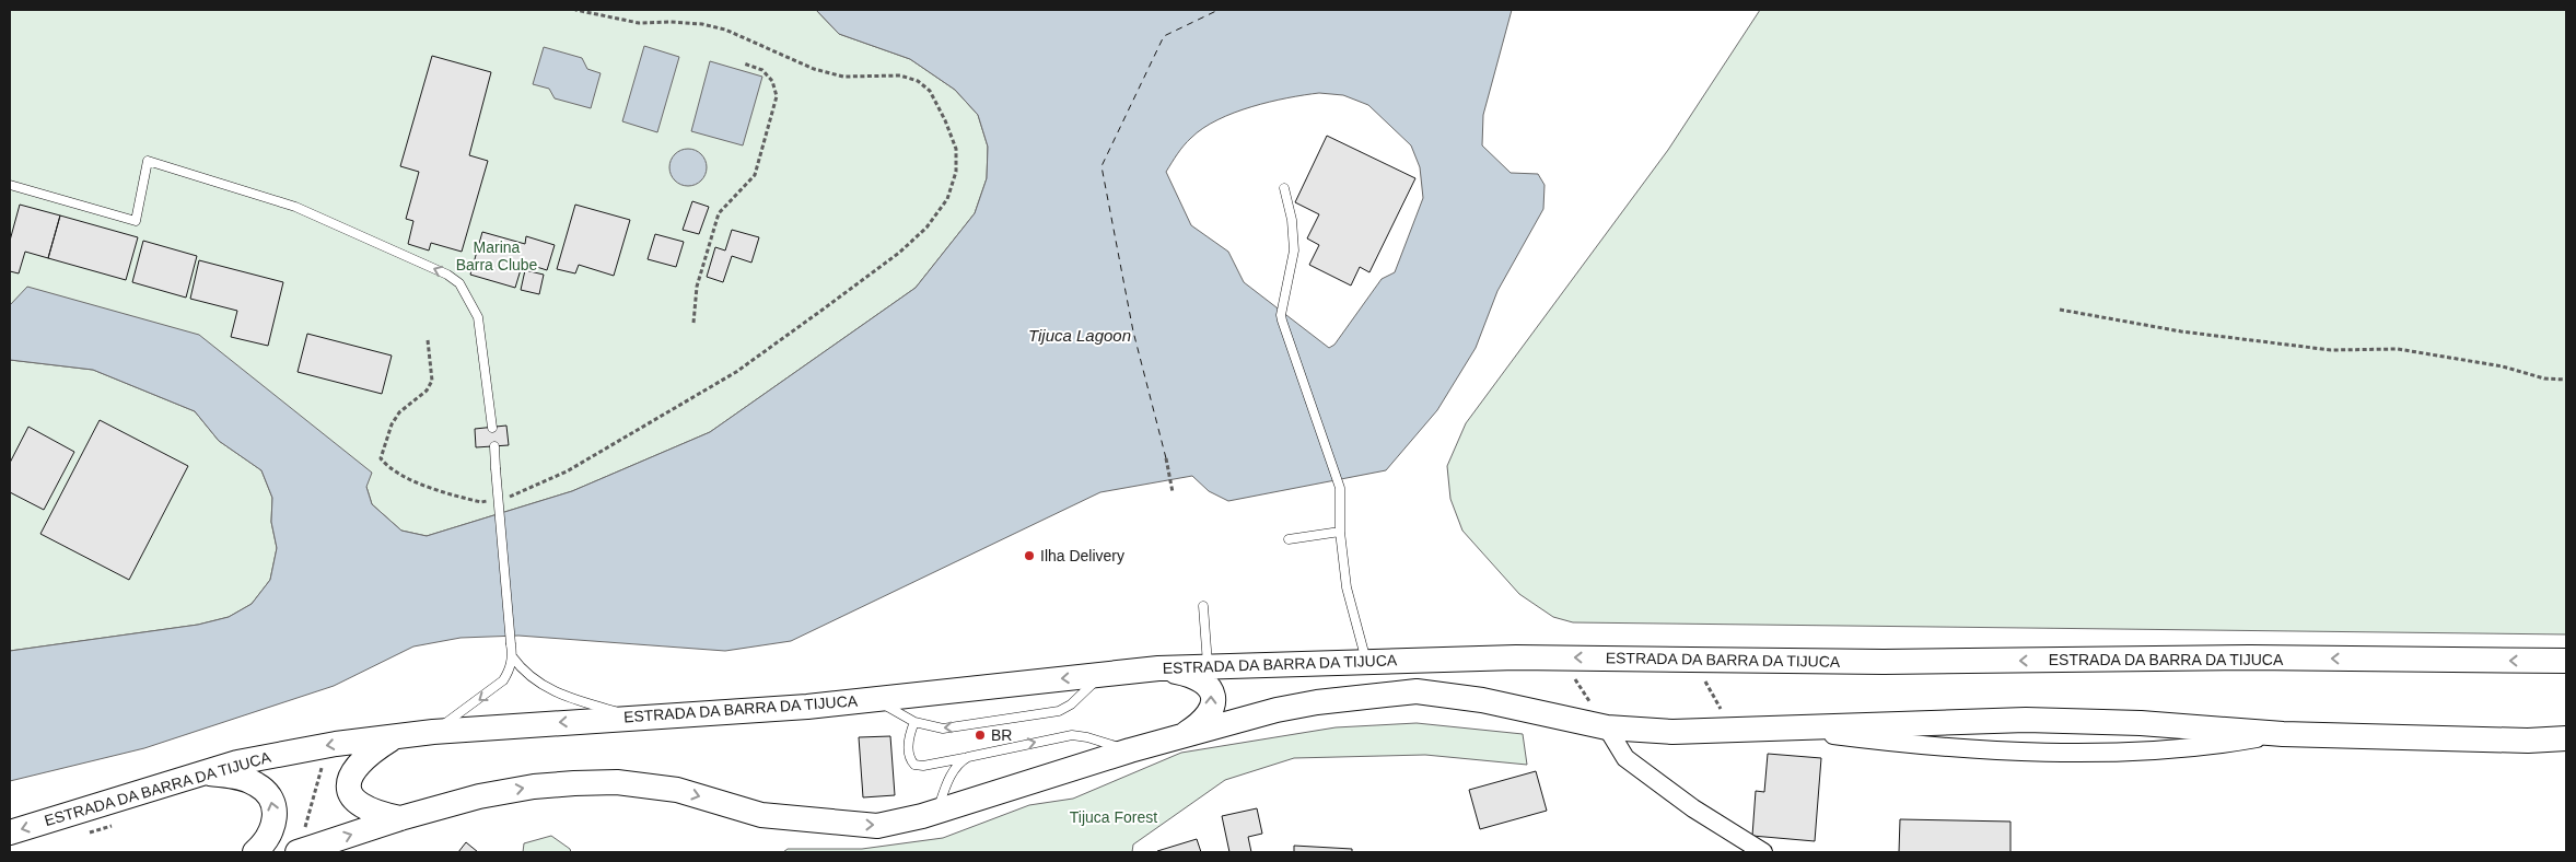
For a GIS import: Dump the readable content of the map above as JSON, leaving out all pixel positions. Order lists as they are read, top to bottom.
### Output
{
  "streets": {
    "main road": ["ESTRADA DA BARRA DA TIJUCA"]
  },
  "water": ["Tijuca Lagoon"],
  "parks": ["Marina Barra Clube", "Tijuca Forest"],
  "places": ["Ilha Delivery", "BR"]
}
